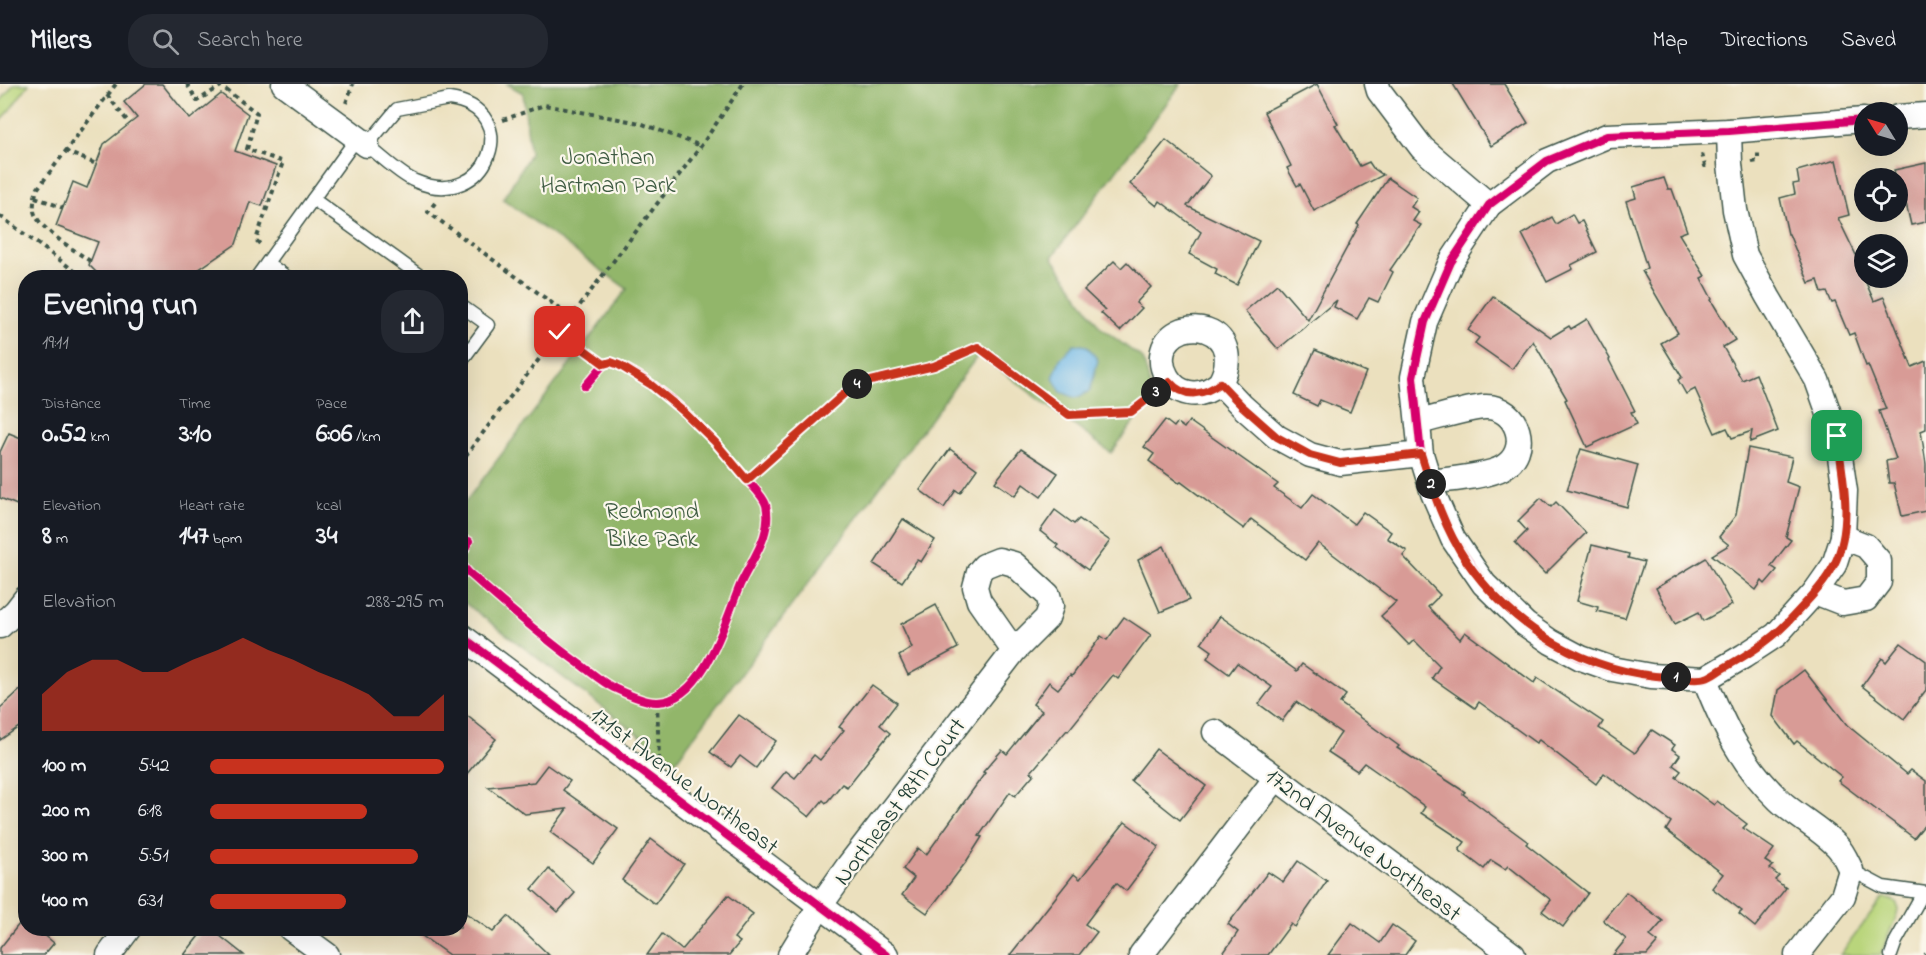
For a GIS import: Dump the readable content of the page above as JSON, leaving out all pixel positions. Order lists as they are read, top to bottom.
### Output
{
  "streets": {
    "street": ["171st Avenue Northeast", "Northeast 98th Court", "172nd Avenue Northeast"]
  },
  "crossings": [
    ["171st Avenue Northeast", "Northeast 98th Court"]
  ],
  "parks": ["Jonathan Hartman Park", "Redmond Bike Park"],
  "north": "top left",
  "page": {
    "header": "Milers",
    "search": "Search here",
    "nav": ["Map", "Directions", "Saved"],
    "heading": ["Evening run", "19:11"],
    "pins": [
      "4",
      "3",
      "2",
      "1"
    ],
    "stats": [
      ["Distance", "0.52 km"],
      ["Time", "3:10"],
      ["Pace", "6:06 /km"],
      ["Elevation", "8 m"],
      ["Heart rate", "147 bpm"],
      ["kcal", "34"]
    ],
    "chart": ["Elevation", "288–295 m"],
    "list": [
      {
        "name": "100 m",
        "note": "5:42"
      },
      {
        "name": "200 m",
        "note": "6:18"
      },
      {
        "name": "300 m",
        "note": "5:51"
      },
      {
        "name": "400 m",
        "note": "6:31"
      }
    ]
  }
}
